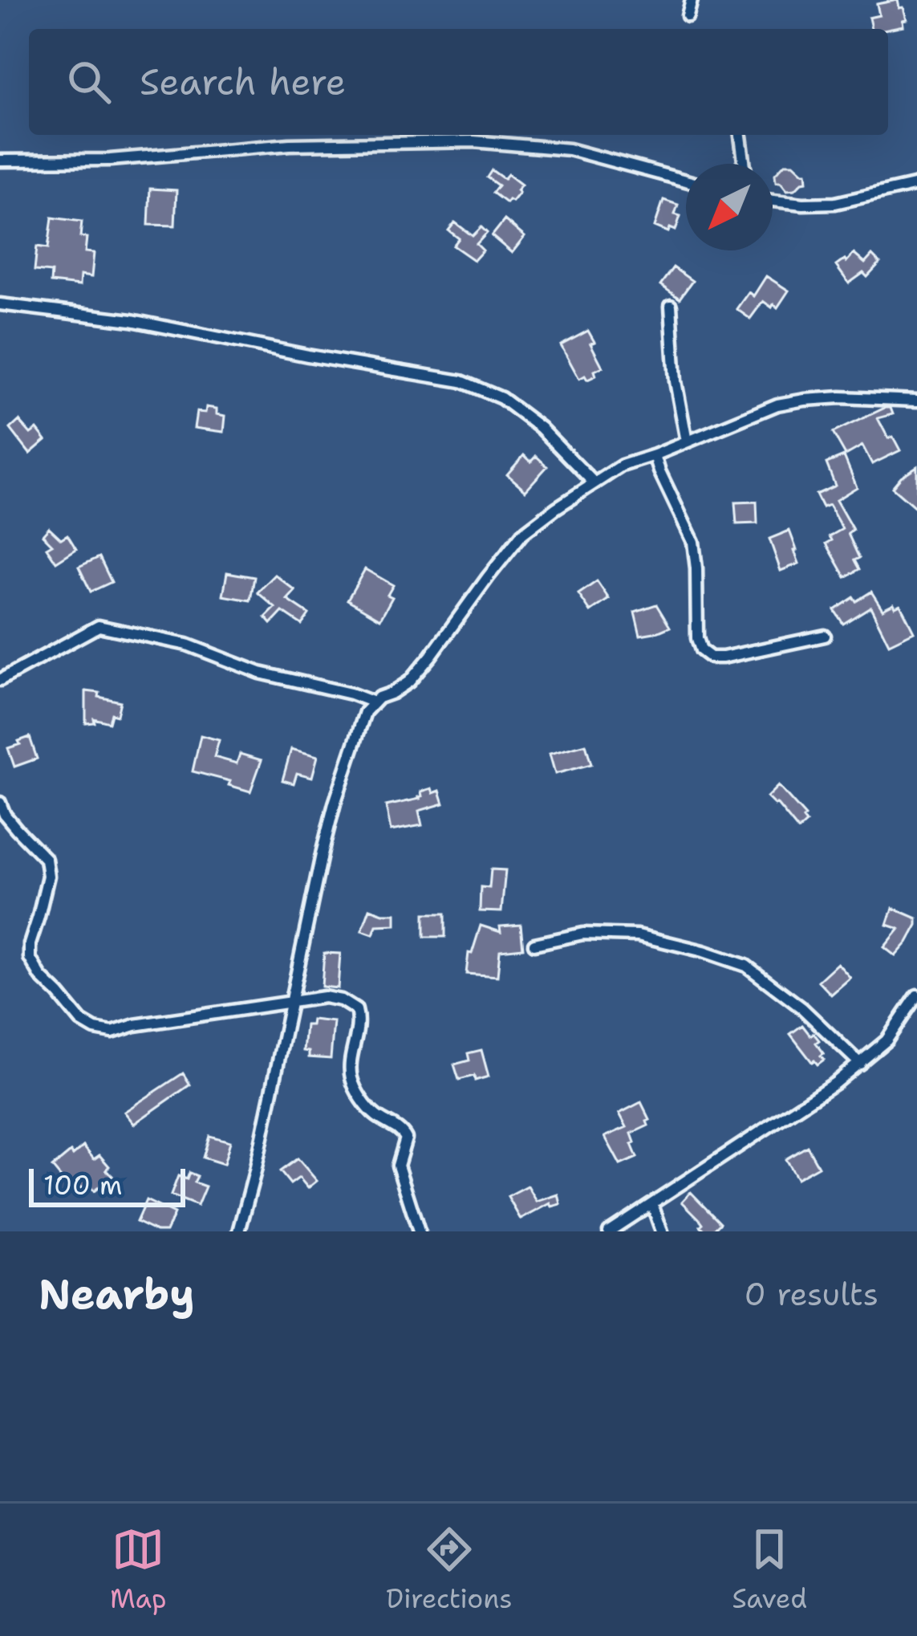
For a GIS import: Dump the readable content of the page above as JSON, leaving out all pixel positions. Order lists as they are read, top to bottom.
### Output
{
  "scale_bar": "100 m",
  "north": "bottom left",
  "page": {
    "search": "Search here",
    "scale": "100 m",
    "heading": ["Nearby", "0 results"],
    "nav": ["Map", "Directions", "Saved"]
  }
}
